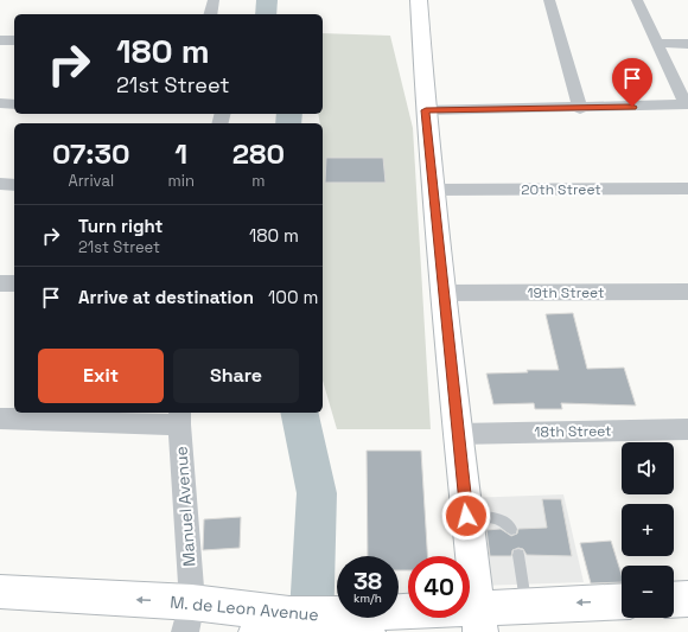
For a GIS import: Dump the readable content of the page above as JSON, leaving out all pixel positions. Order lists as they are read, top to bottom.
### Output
{
  "streets": {
    "street": [
      "20th Street",
      "19th Street",
      "18th Street",
      "Manuel Avenue",
      "M. de Leon Avenue"
    ]
  },
  "crossings": [
    ["Manuel Avenue", "M. de Leon Avenue"]
  ],
  "page": {
    "turn": ["180 m", "21st Street"],
    "eta": [
      "07:30",
      "Arrival",
      "1",
      "min",
      "280",
      "m"
    ],
    "list": [
      {
        "name": "Turn right",
        "note": "21st Street",
        "value": "180 m"
      },
      {
        "name": "Arrive at destination",
        "value": "100 m"
      }
    ],
    "buttons": ["Exit", "Share"],
    "map_buttons": ["+", "−"],
    "speed": "38 km/h",
    "limit": "40"
  }
}
